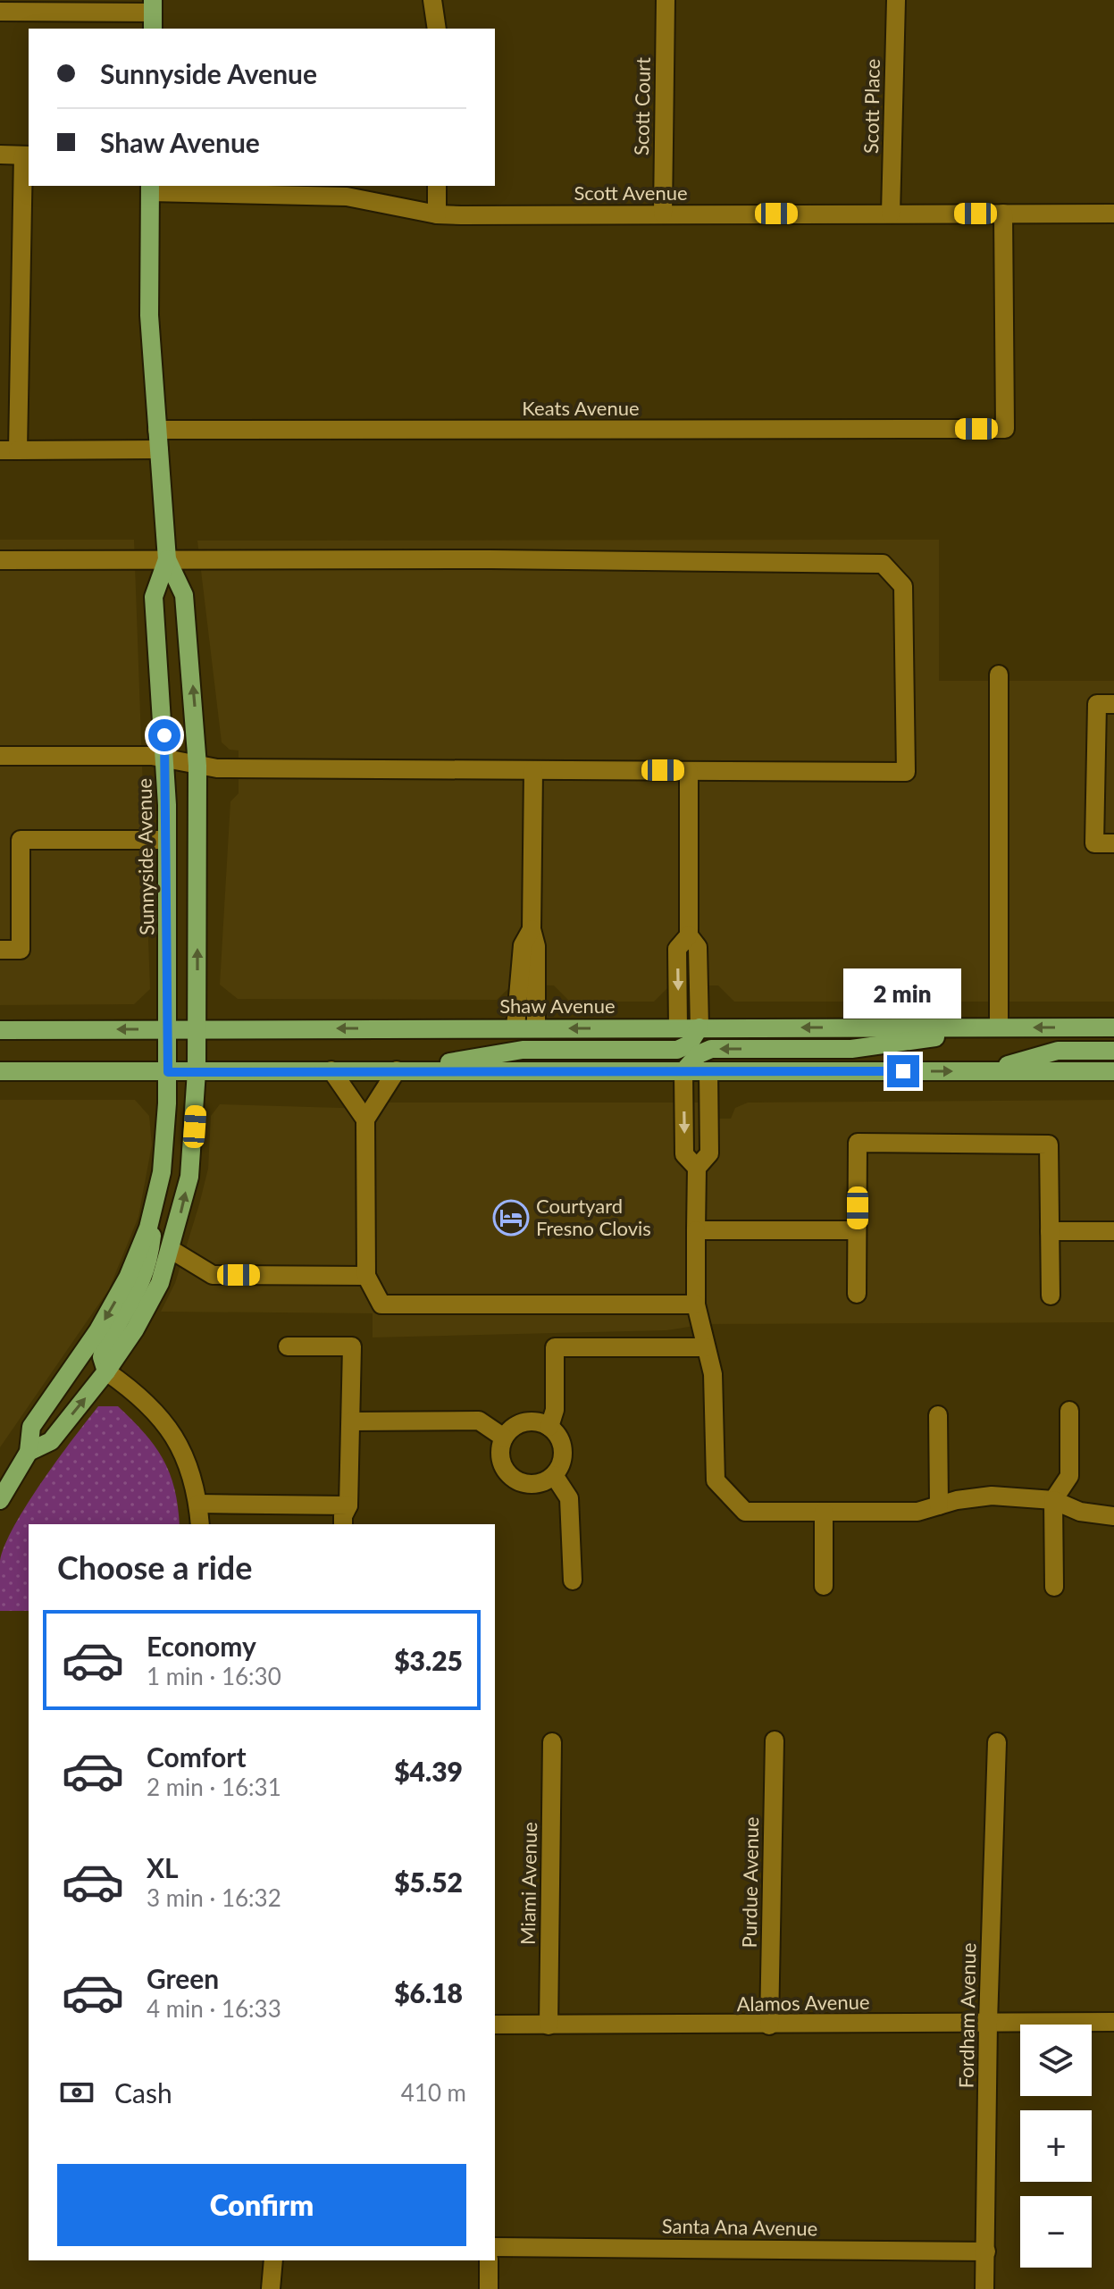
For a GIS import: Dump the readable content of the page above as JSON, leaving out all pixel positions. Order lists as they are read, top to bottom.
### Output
{
  "streets": {
    "main road": ["Sunnyside Avenue", "Shaw Avenue"],
    "street": [
      "Scott Court",
      "Scott Place",
      "Scott Avenue",
      "Keats Avenue",
      "Purdue Avenue",
      "Miami Avenue",
      "Alamos Avenue",
      "Fordham Avenue",
      "Santa Ana Avenue"
    ]
  },
  "crossings": [
    ["Scott Court", "Scott Avenue"],
    ["Scott Place", "Scott Avenue"],
    ["Scott Avenue", "Keats Avenue"],
    ["Scott Avenue", "Sunnyside Avenue"],
    ["Keats Avenue", "Sunnyside Avenue"],
    ["Sunnyside Avenue", "Shaw Avenue"],
    ["Purdue Avenue", "Alamos Avenue"],
    ["Miami Avenue", "Alamos Avenue"],
    ["Alamos Avenue", "Fordham Avenue"],
    ["Fordham Avenue", "Santa Ana Avenue"]
  ],
  "places": {
    "hotel": ["Courtyard Fresno Clovis"]
  },
  "page": {
    "banner": ["Sunnyside Avenue", "Shaw Avenue"],
    "bubble": "2 min",
    "heading": "Choose a ride",
    "list": [
      {
        "name": "Economy",
        "note": "1 min · 16:30",
        "value": "$3.25"
      },
      {
        "name": "Comfort",
        "note": "2 min · 16:31",
        "value": "$4.39"
      },
      {
        "name": "XL",
        "note": "3 min · 16:32",
        "value": "$5.52"
      },
      {
        "name": "Green",
        "note": "4 min · 16:33",
        "value": "$6.18"
      }
    ],
    "map_buttons": ["+", "−"],
    "pay": ["Cash", "410 m"],
    "buttons": "Confirm"
  }
}
